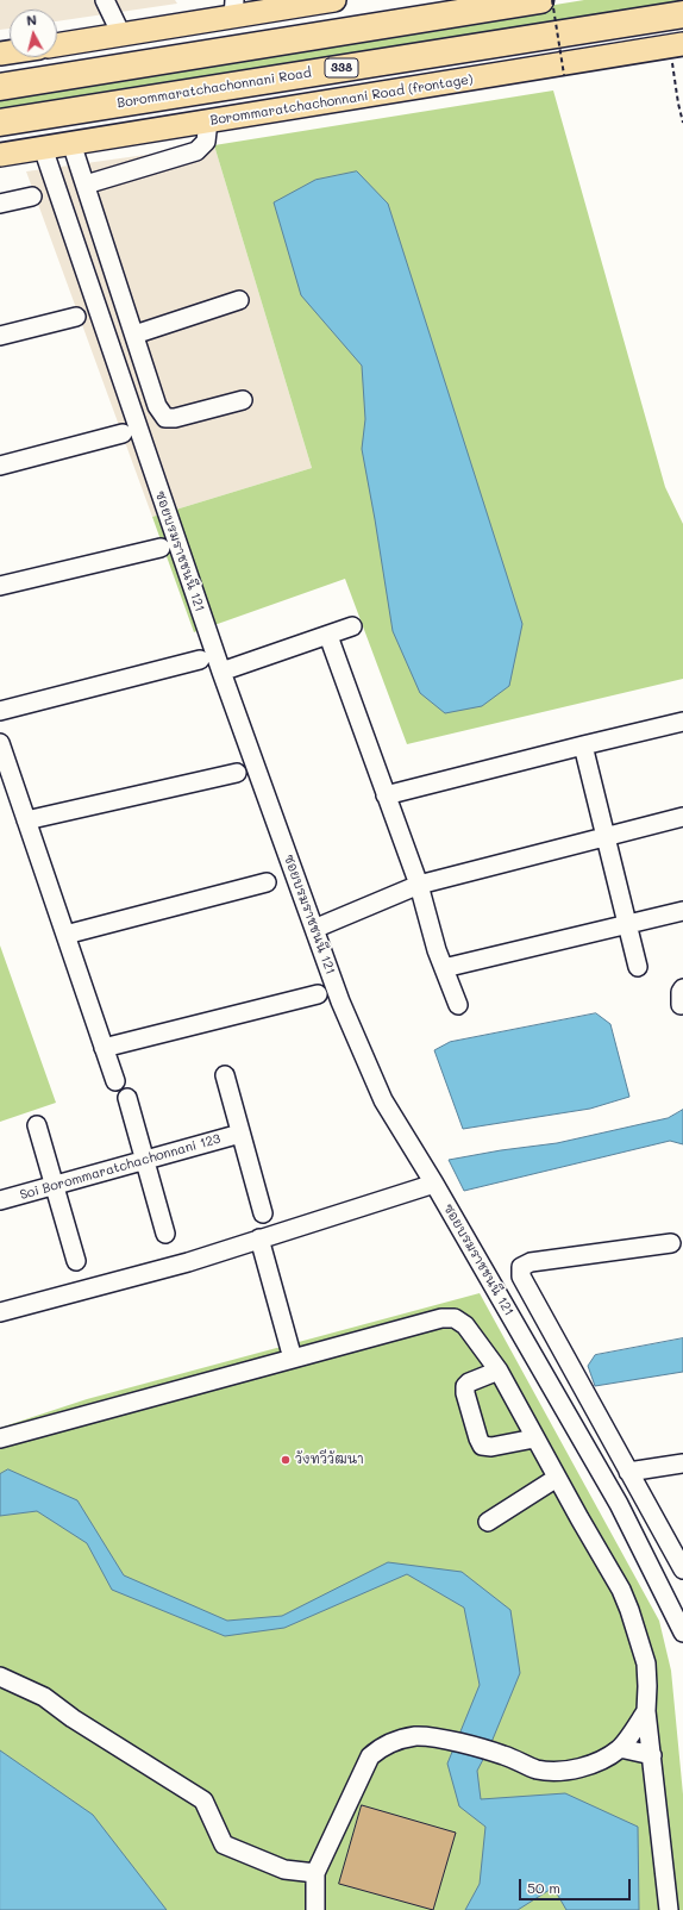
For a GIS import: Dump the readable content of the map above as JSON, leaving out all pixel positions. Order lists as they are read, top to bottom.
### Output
{
  "streets": {
    "highway": ["338", "Borommaratchachonnani Road"],
    "main road": ["Borommaratchachonnani Road (frontage)"],
    "street": ["ซอยบรมราชชนนี 121", "Soi Borommaratchachonnani 123"]
  },
  "crossings": [
    ["Borommaratchachonnani Road (frontage)", "ซอยบรมราชชนนี 121"]
  ],
  "places": ["วังทวีวัฒนา"],
  "scale_bar": "50 m",
  "north": "top"
}
